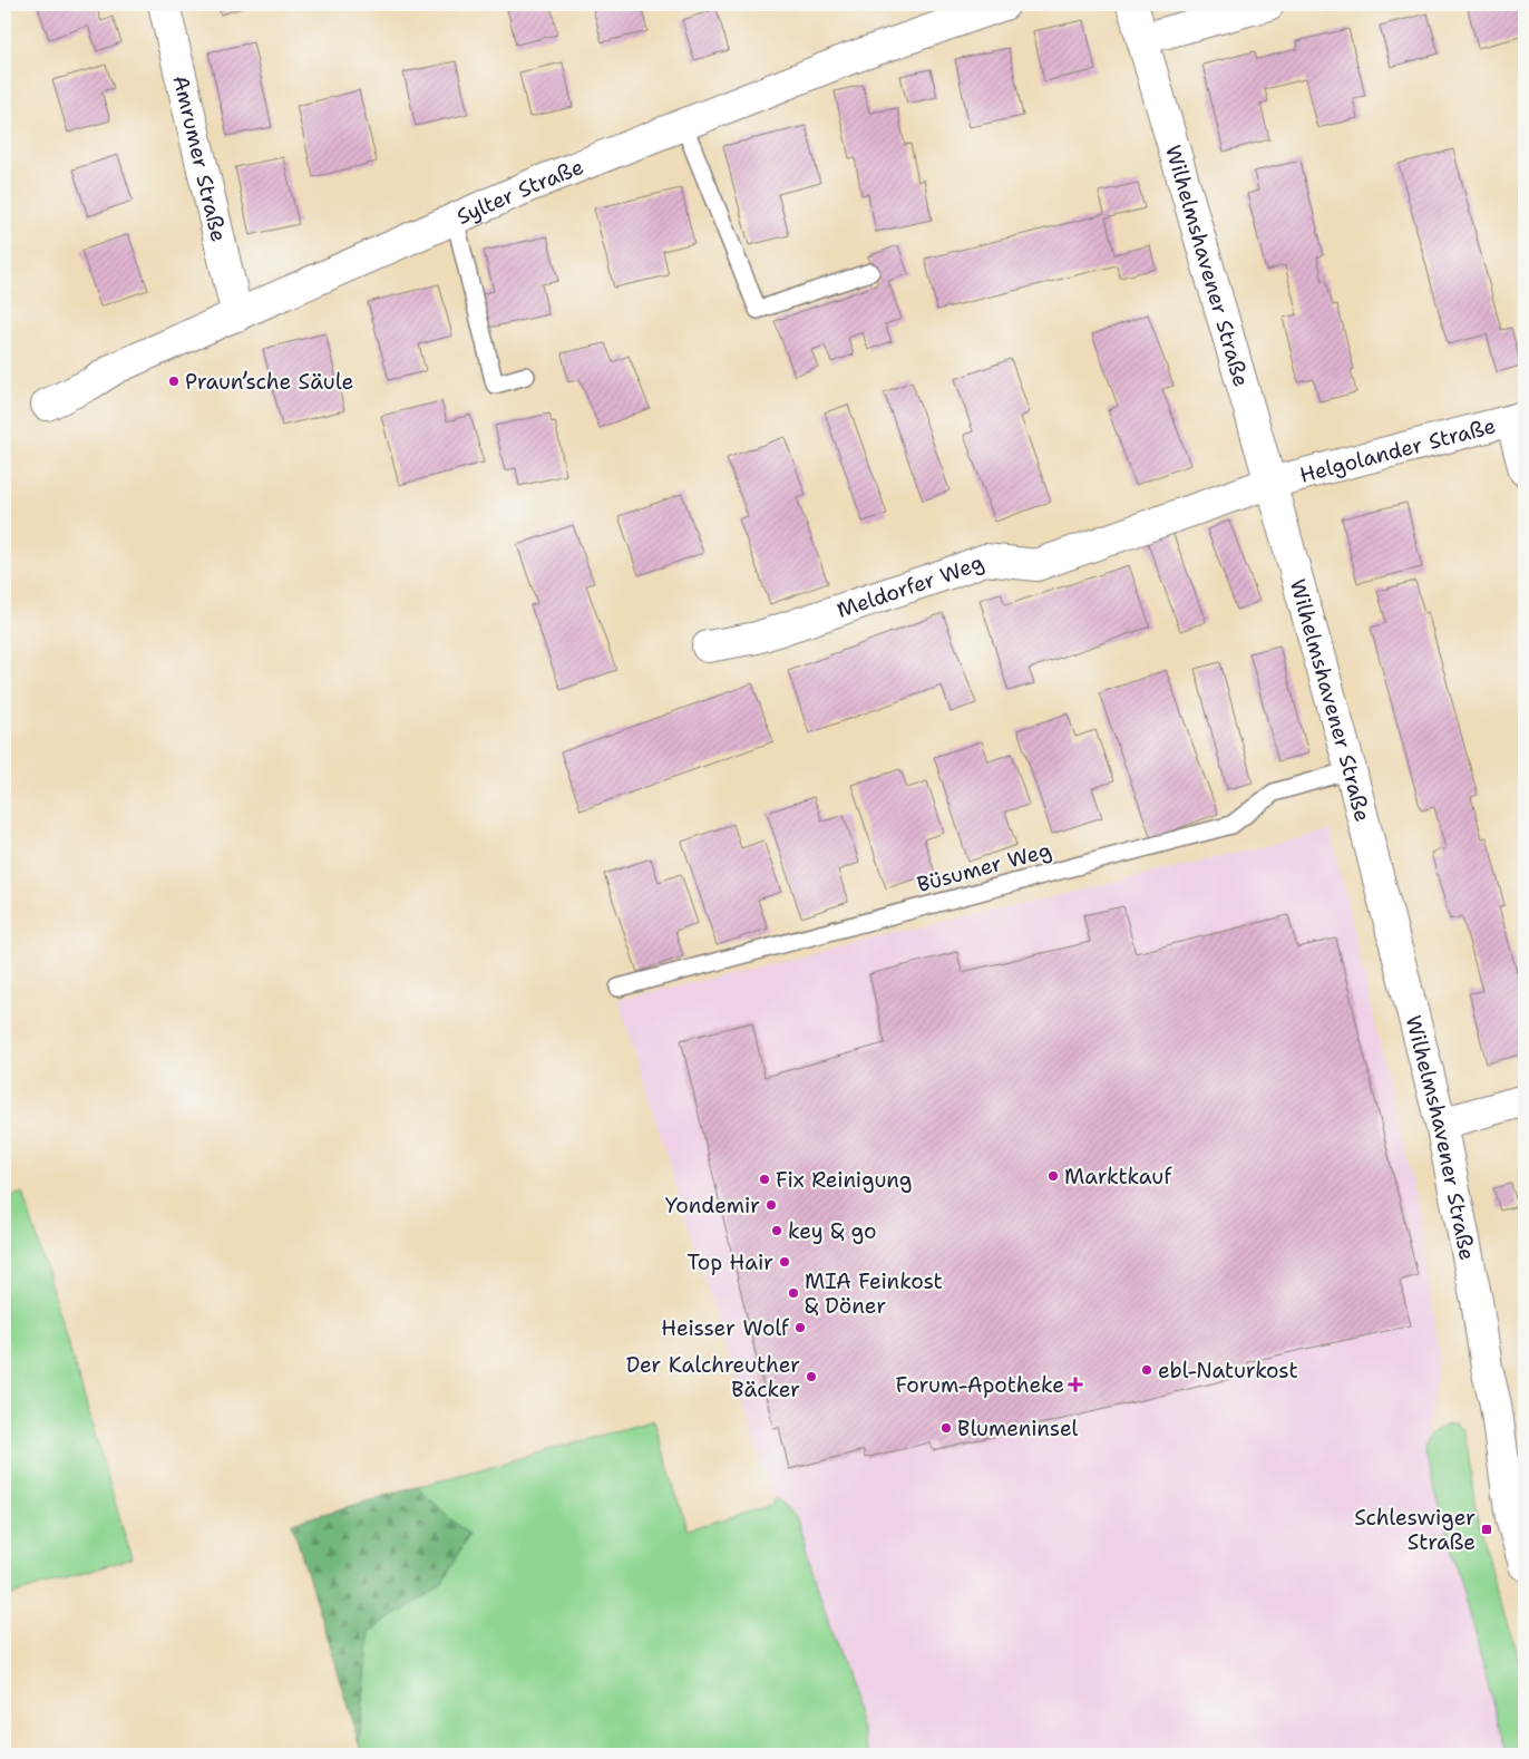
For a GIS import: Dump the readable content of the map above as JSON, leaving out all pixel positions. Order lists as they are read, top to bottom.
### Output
{
  "streets": {
    "street": [
      "Amrumer Straße",
      "Sylter Straße",
      "Wilhelmshavener Straße",
      "Helgolander Straße",
      "Meldorfer Weg"
    ],
    "lane": ["Büsumer Weg"]
  },
  "crossings": [
    ["Amrumer Straße", "Sylter Straße"],
    ["Wilhelmshavener Straße", "Helgolander Straße"],
    ["Wilhelmshavener Straße", "Meldorfer Weg"],
    ["Wilhelmshavener Straße", "Büsumer Weg"],
    ["Helgolander Straße", "Meldorfer Weg"]
  ],
  "places": {
    "other": [
      "Praun’sche Säule",
      "Marktkauf",
      "Fix Reinigung",
      "Yondemir",
      "key & go",
      "Top Hair",
      "MIA Feinkost & Döner",
      "Heisser Wolf",
      "ebl-Naturkost",
      "Der Kalchreuther Bäcker",
      "Blumeninsel"
    ],
    "health": ["Forum-Apotheke"],
    "transit": ["Schleswiger Straße"]
  }
}
